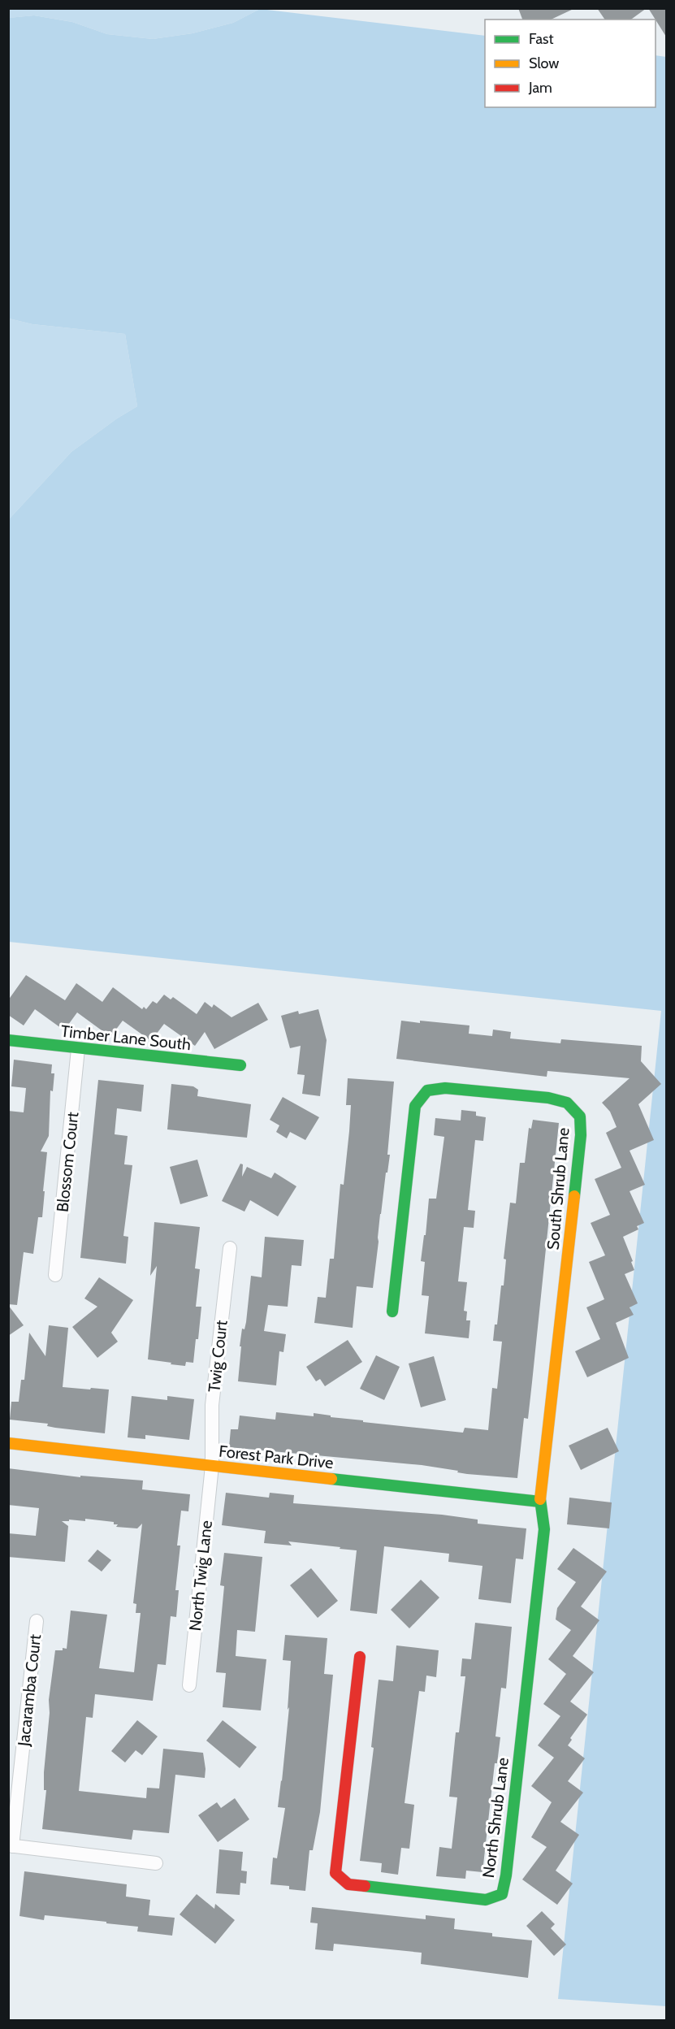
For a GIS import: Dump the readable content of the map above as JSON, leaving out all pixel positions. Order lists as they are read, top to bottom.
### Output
{
  "streets": {
    "street": [
      "Timber Lane South",
      "Blossom Court",
      "South Shrub Lane",
      "Twig Court",
      "Forest Park Drive",
      "North Twig Lane",
      "Jacaramba Court",
      "North Shrub Lane"
    ]
  },
  "crossings": [
    ["Timber Lane South", "Blossom Court"],
    ["South Shrub Lane", "Forest Park Drive"],
    ["South Shrub Lane", "North Shrub Lane"],
    ["Twig Court", "Forest Park Drive"],
    ["Twig Court", "North Twig Lane"],
    ["Forest Park Drive", "North Twig Lane"],
    ["Forest Park Drive", "North Shrub Lane"]
  ],
  "legend": ["Fast", "Slow", "Jam"]
}
